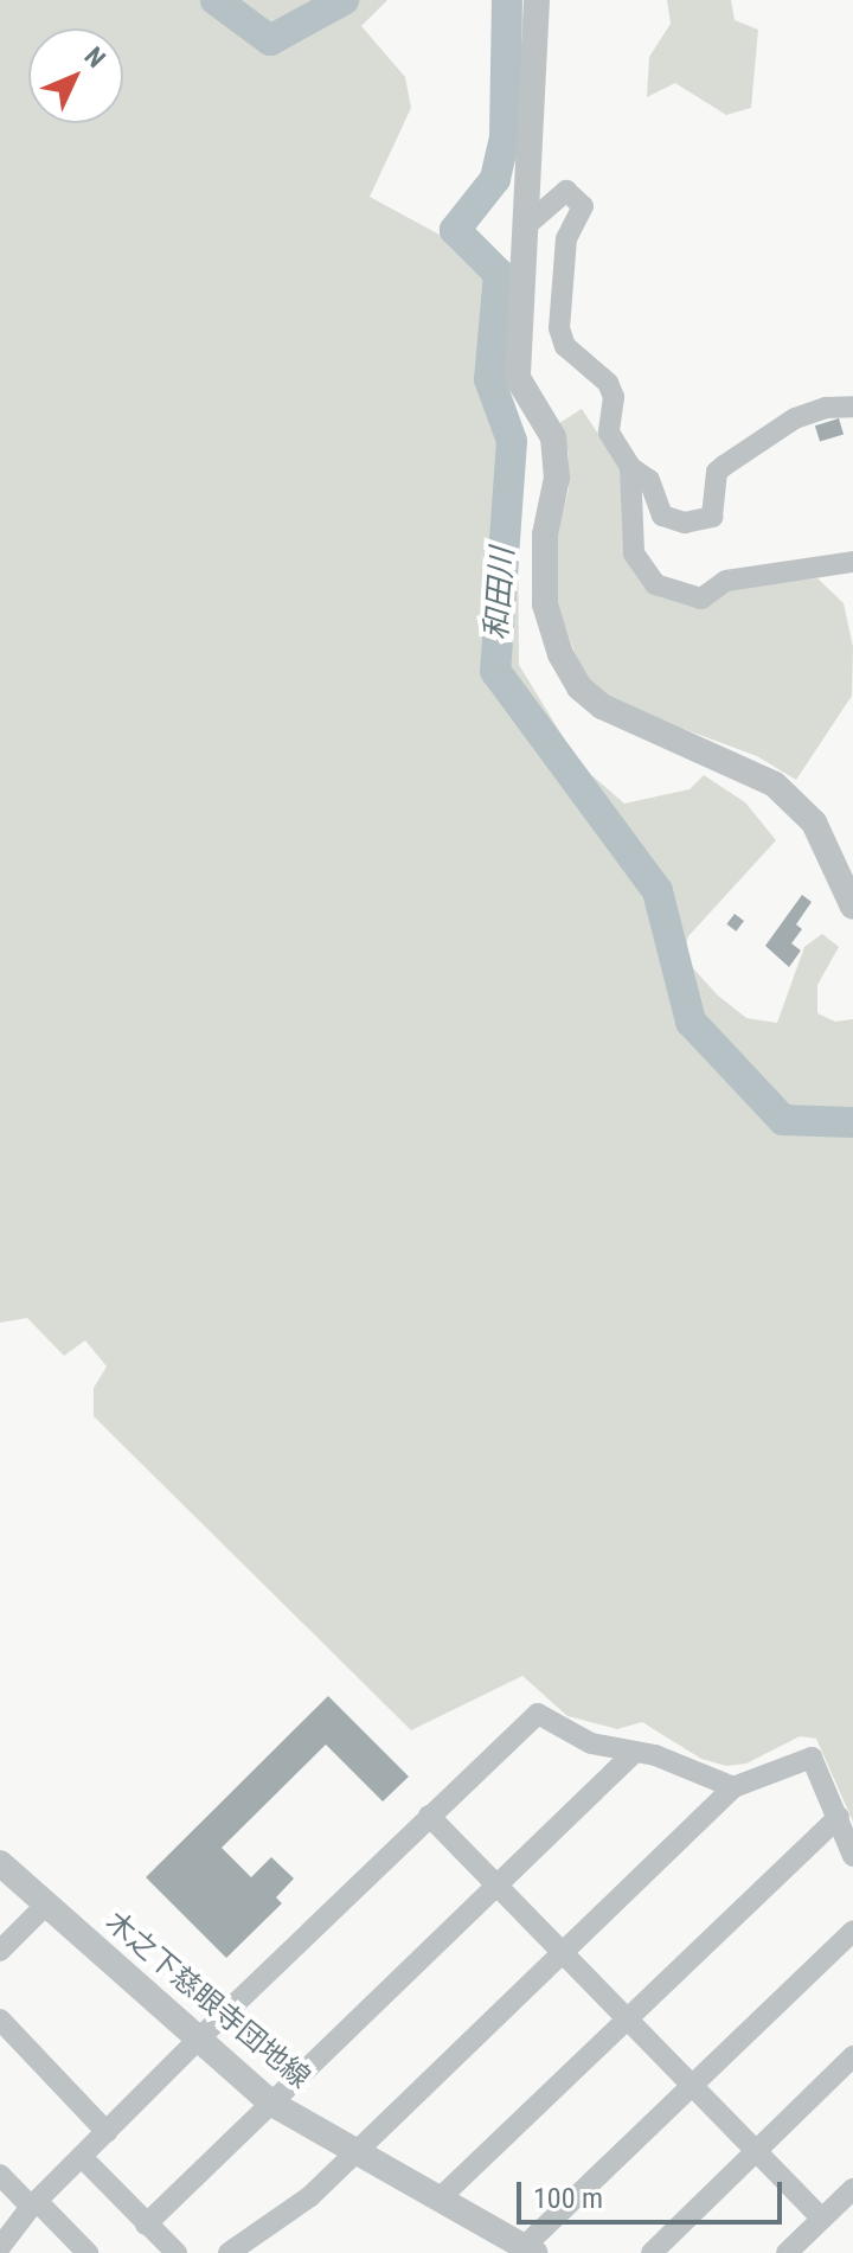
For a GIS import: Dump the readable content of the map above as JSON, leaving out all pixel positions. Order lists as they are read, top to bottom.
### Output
{
  "streets": {
    "street": ["木之下慈眼寺団地線"]
  },
  "water": ["和田川"],
  "scale_bar": "100 m",
  "north": "top right"
}
